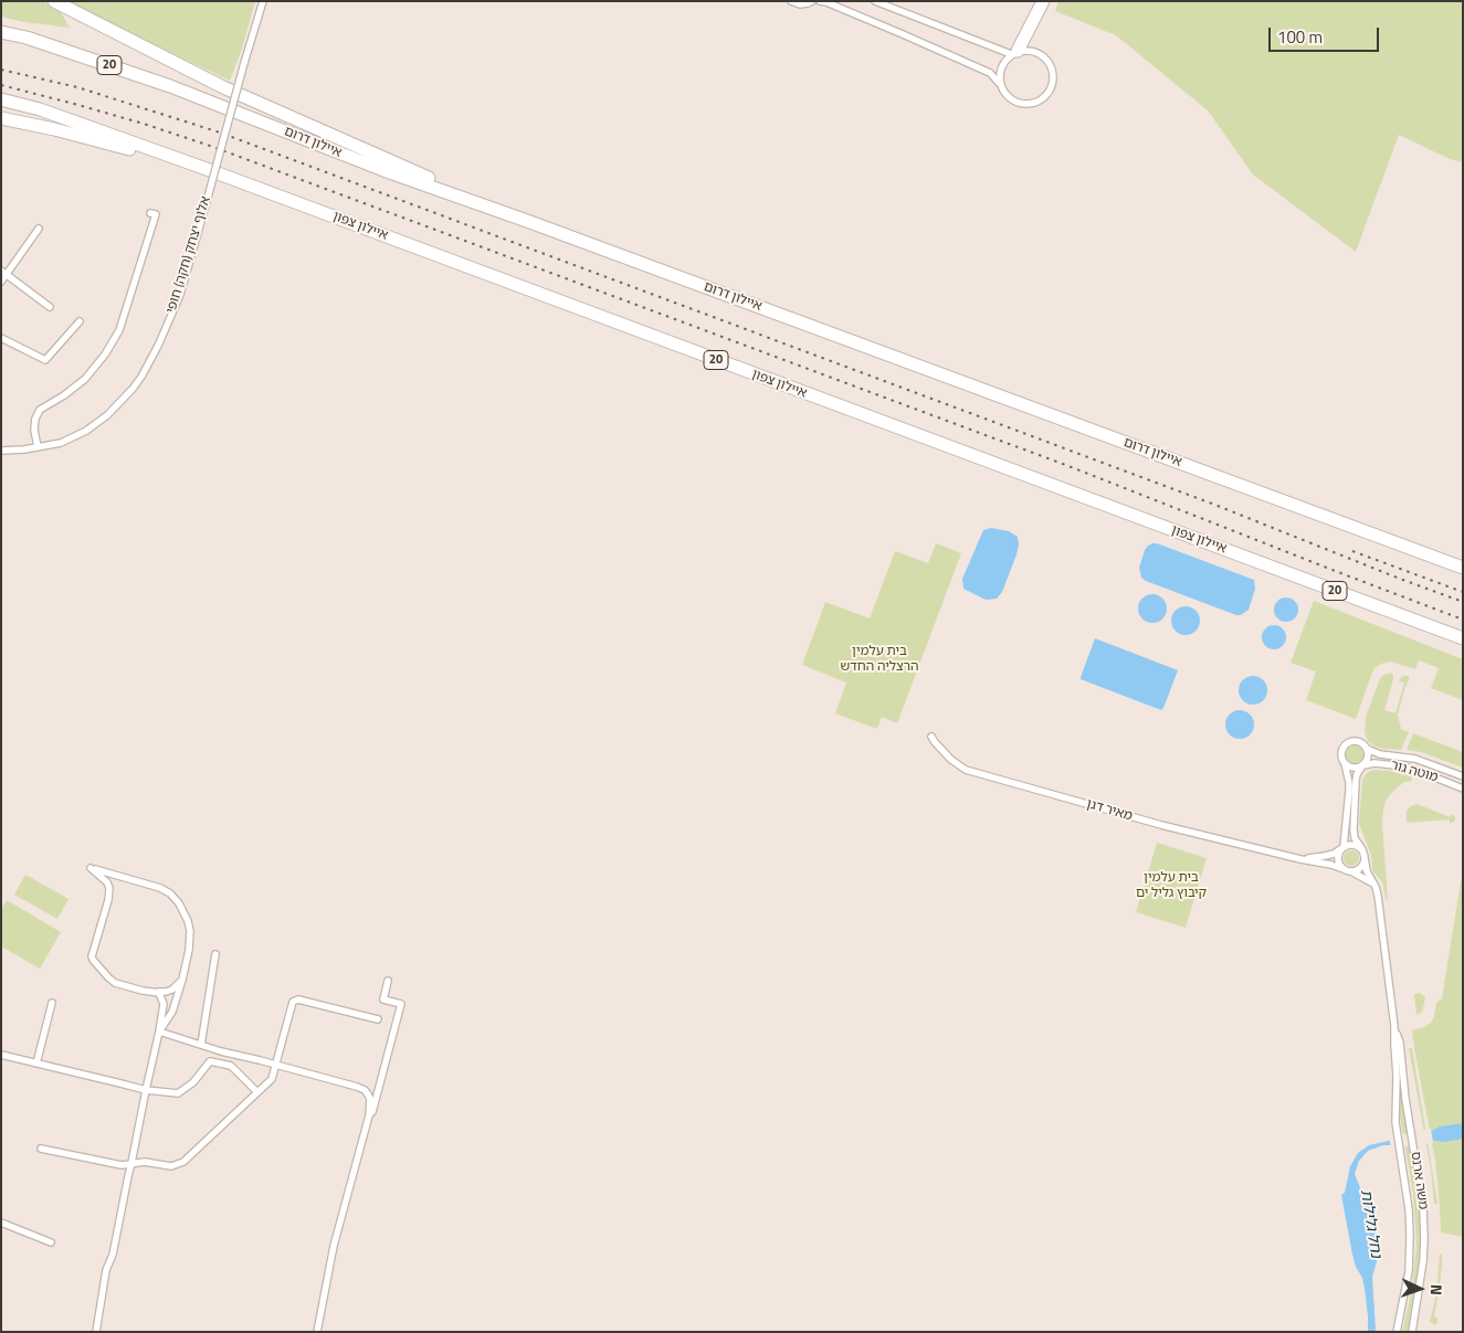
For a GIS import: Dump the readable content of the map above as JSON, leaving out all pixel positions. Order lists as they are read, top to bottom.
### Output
{
  "streets": {
    "highway": ["20", "איילון דרום", "איילון צפון"],
    "street": [
      "אלוף יצחק (חקה) חופי",
      "מוטה גור",
      "מאיר דגן",
      "משה ארנס"
    ]
  },
  "crossings": [
    ["מאיר דגן", "משה ארנס"]
  ],
  "water": ["נחל גלילות"],
  "parks": ["בית עלמין הרצליה החדש", "בית עלמין קיבוץ גליל ים"],
  "scale_bar": "100 m",
  "north": "right"
}
